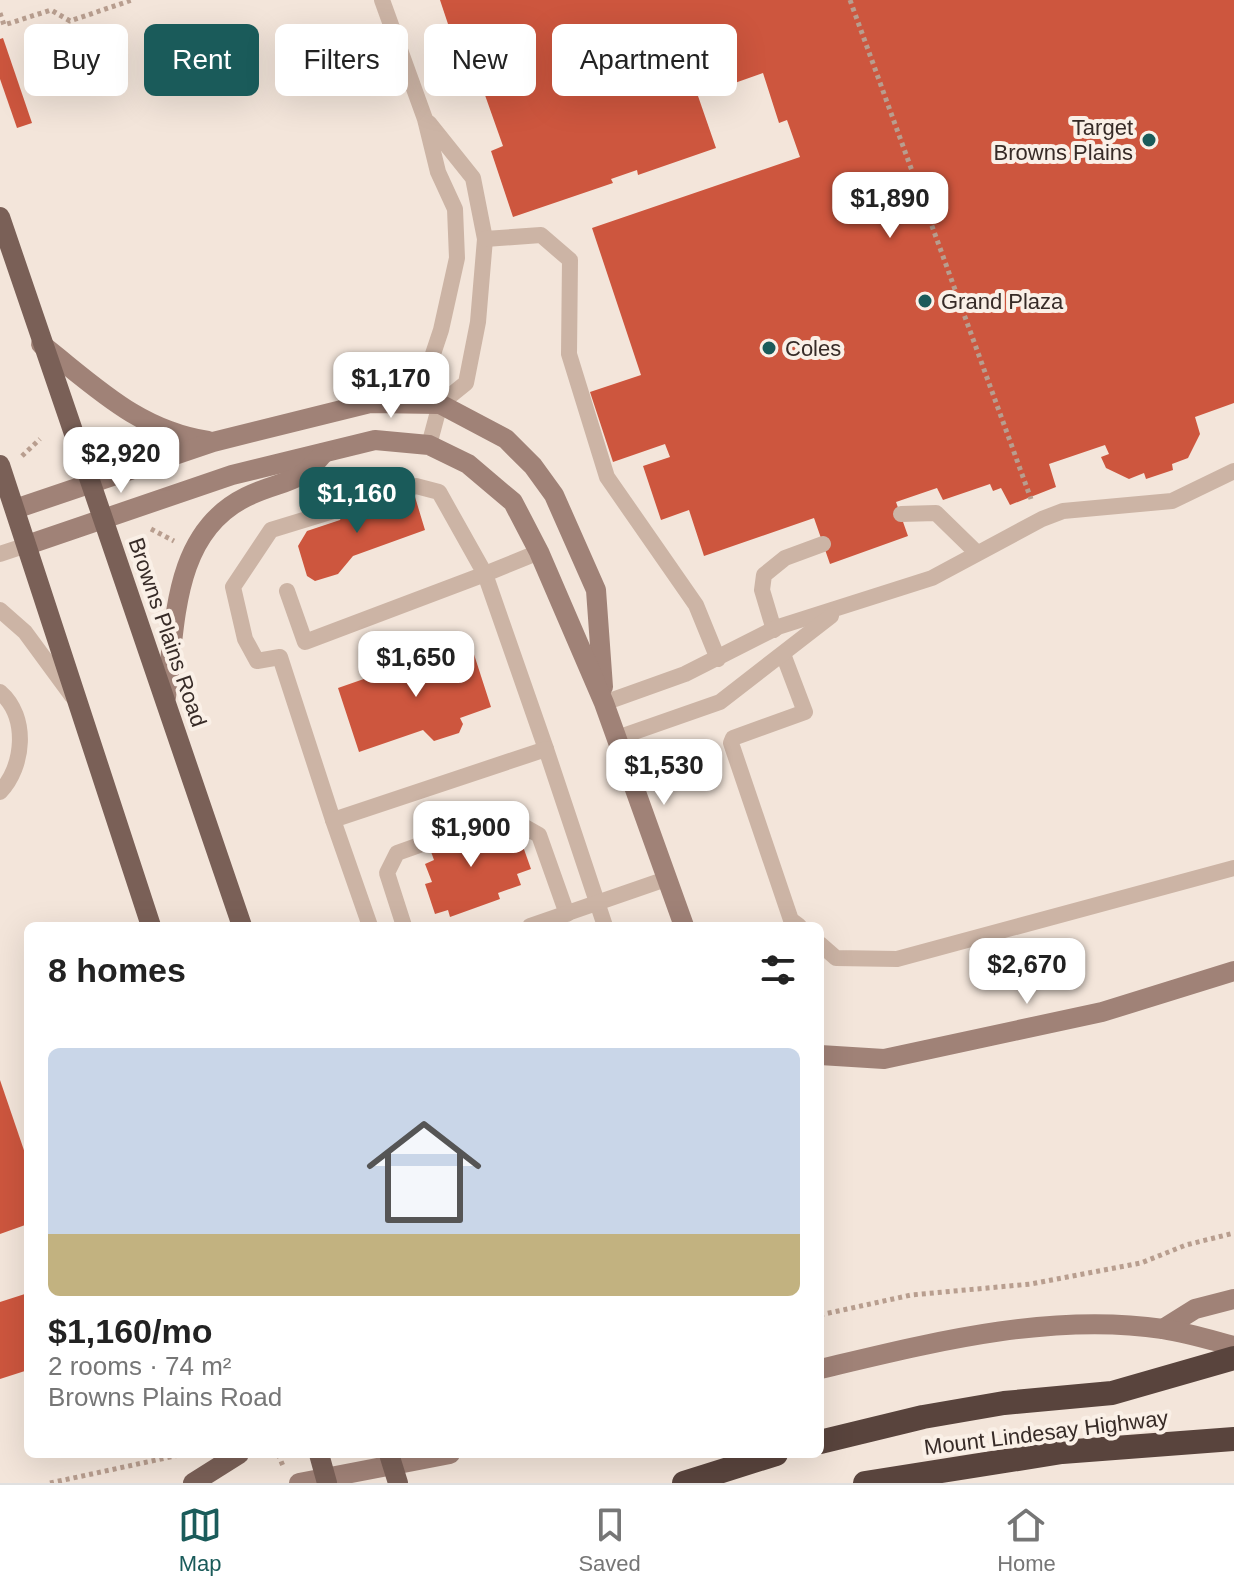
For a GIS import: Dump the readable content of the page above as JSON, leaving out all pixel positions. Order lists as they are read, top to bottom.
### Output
{
  "streets": {
    "highway": ["Mount Lindesay Highway"],
    "main road": ["Browns Plains Road"]
  },
  "places": ["Target Browns Plains", "Grand Plaza", "Coles"],
  "page": {
    "chip": [
      "Buy",
      "Rent",
      "Filters",
      "New",
      "Apartment"
    ],
    "price": [
      "$1,890",
      "$1,170",
      "$2,920",
      "$1,160",
      "$1,650",
      "$1,530",
      "$1,900",
      "$2,670"
    ],
    "heading": "8 homes",
    "list": [
      {
        "name": "$1,160/mo",
        "note": "2 rooms · 74 m² · Browns Plains Road"
      }
    ],
    "tabs": ["Map", "Saved", "Home"]
  }
}
